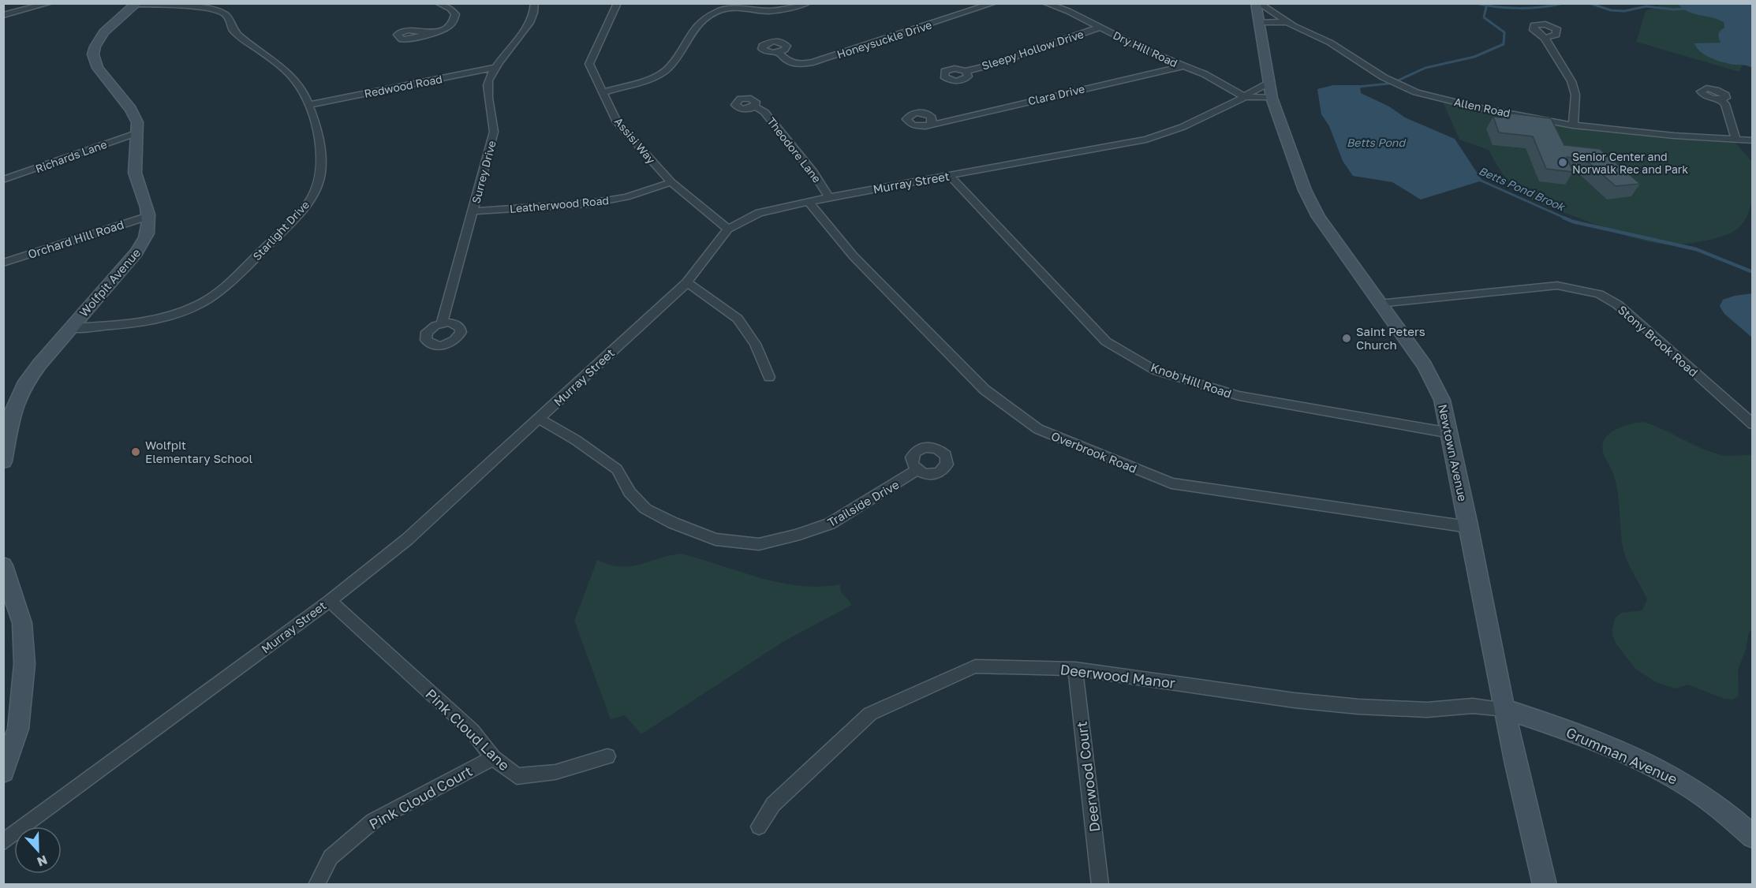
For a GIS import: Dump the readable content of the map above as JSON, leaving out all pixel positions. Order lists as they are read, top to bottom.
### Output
{
  "streets": {
    "street": [
      "Honeysuckle Drive",
      "Dry Hill Road",
      "Sleepy Hollow Drive",
      "Redwood Road",
      "Clara Drive",
      "Allen Road",
      "Assisi Way",
      "Theodore Lane",
      "Richards Lane",
      "Surrey Drive",
      "Murray Street",
      "Leatherwood Road",
      "Starlight Drive",
      "Orchard Hill Road",
      "Wolfpit Avenue",
      "Stony Brook Road",
      "Knob Hill Road",
      "Overbrook Road",
      "Newtown Avenue",
      "Trailside Drive",
      "Deerwood Manor",
      "Pink Cloud Lane",
      "Grumman Avenue",
      "Deerwood Court",
      "Pink Cloud Court"
    ]
  },
  "crossings": [
    ["Dry Hill Road", "Sleepy Hollow Drive"],
    ["Dry Hill Road", "Clara Drive"],
    ["Dry Hill Road", "Murray Street"],
    ["Redwood Road", "Surrey Drive"],
    ["Redwood Road", "Starlight Drive"],
    ["Allen Road", "Newtown Avenue"],
    ["Assisi Way", "Murray Street"],
    ["Assisi Way", "Leatherwood Road"],
    ["Theodore Lane", "Murray Street"],
    ["Richards Lane", "Wolfpit Avenue"],
    ["Surrey Drive", "Leatherwood Road"],
    ["Murray Street", "Knob Hill Road"],
    ["Murray Street", "Overbrook Road"],
    ["Murray Street", "Newtown Avenue"],
    ["Murray Street", "Trailside Drive"],
    ["Murray Street", "Pink Cloud Lane"],
    ["Starlight Drive", "Wolfpit Avenue"],
    ["Orchard Hill Road", "Wolfpit Avenue"],
    ["Stony Brook Road", "Newtown Avenue"],
    ["Knob Hill Road", "Newtown Avenue"],
    ["Overbrook Road", "Newtown Avenue"],
    ["Newtown Avenue", "Deerwood Manor"],
    ["Newtown Avenue", "Grumman Avenue"],
    ["Deerwood Manor", "Grumman Avenue"],
    ["Deerwood Manor", "Deerwood Court"],
    ["Pink Cloud Lane", "Pink Cloud Court"]
  ],
  "water": ["Betts Pond", "Betts Pond Brook"],
  "places": ["Senior Center and Norwalk Rec and Park", "Saint Peters Church", "Wolfpit Elementary School"],
  "north": "bottom"
}
